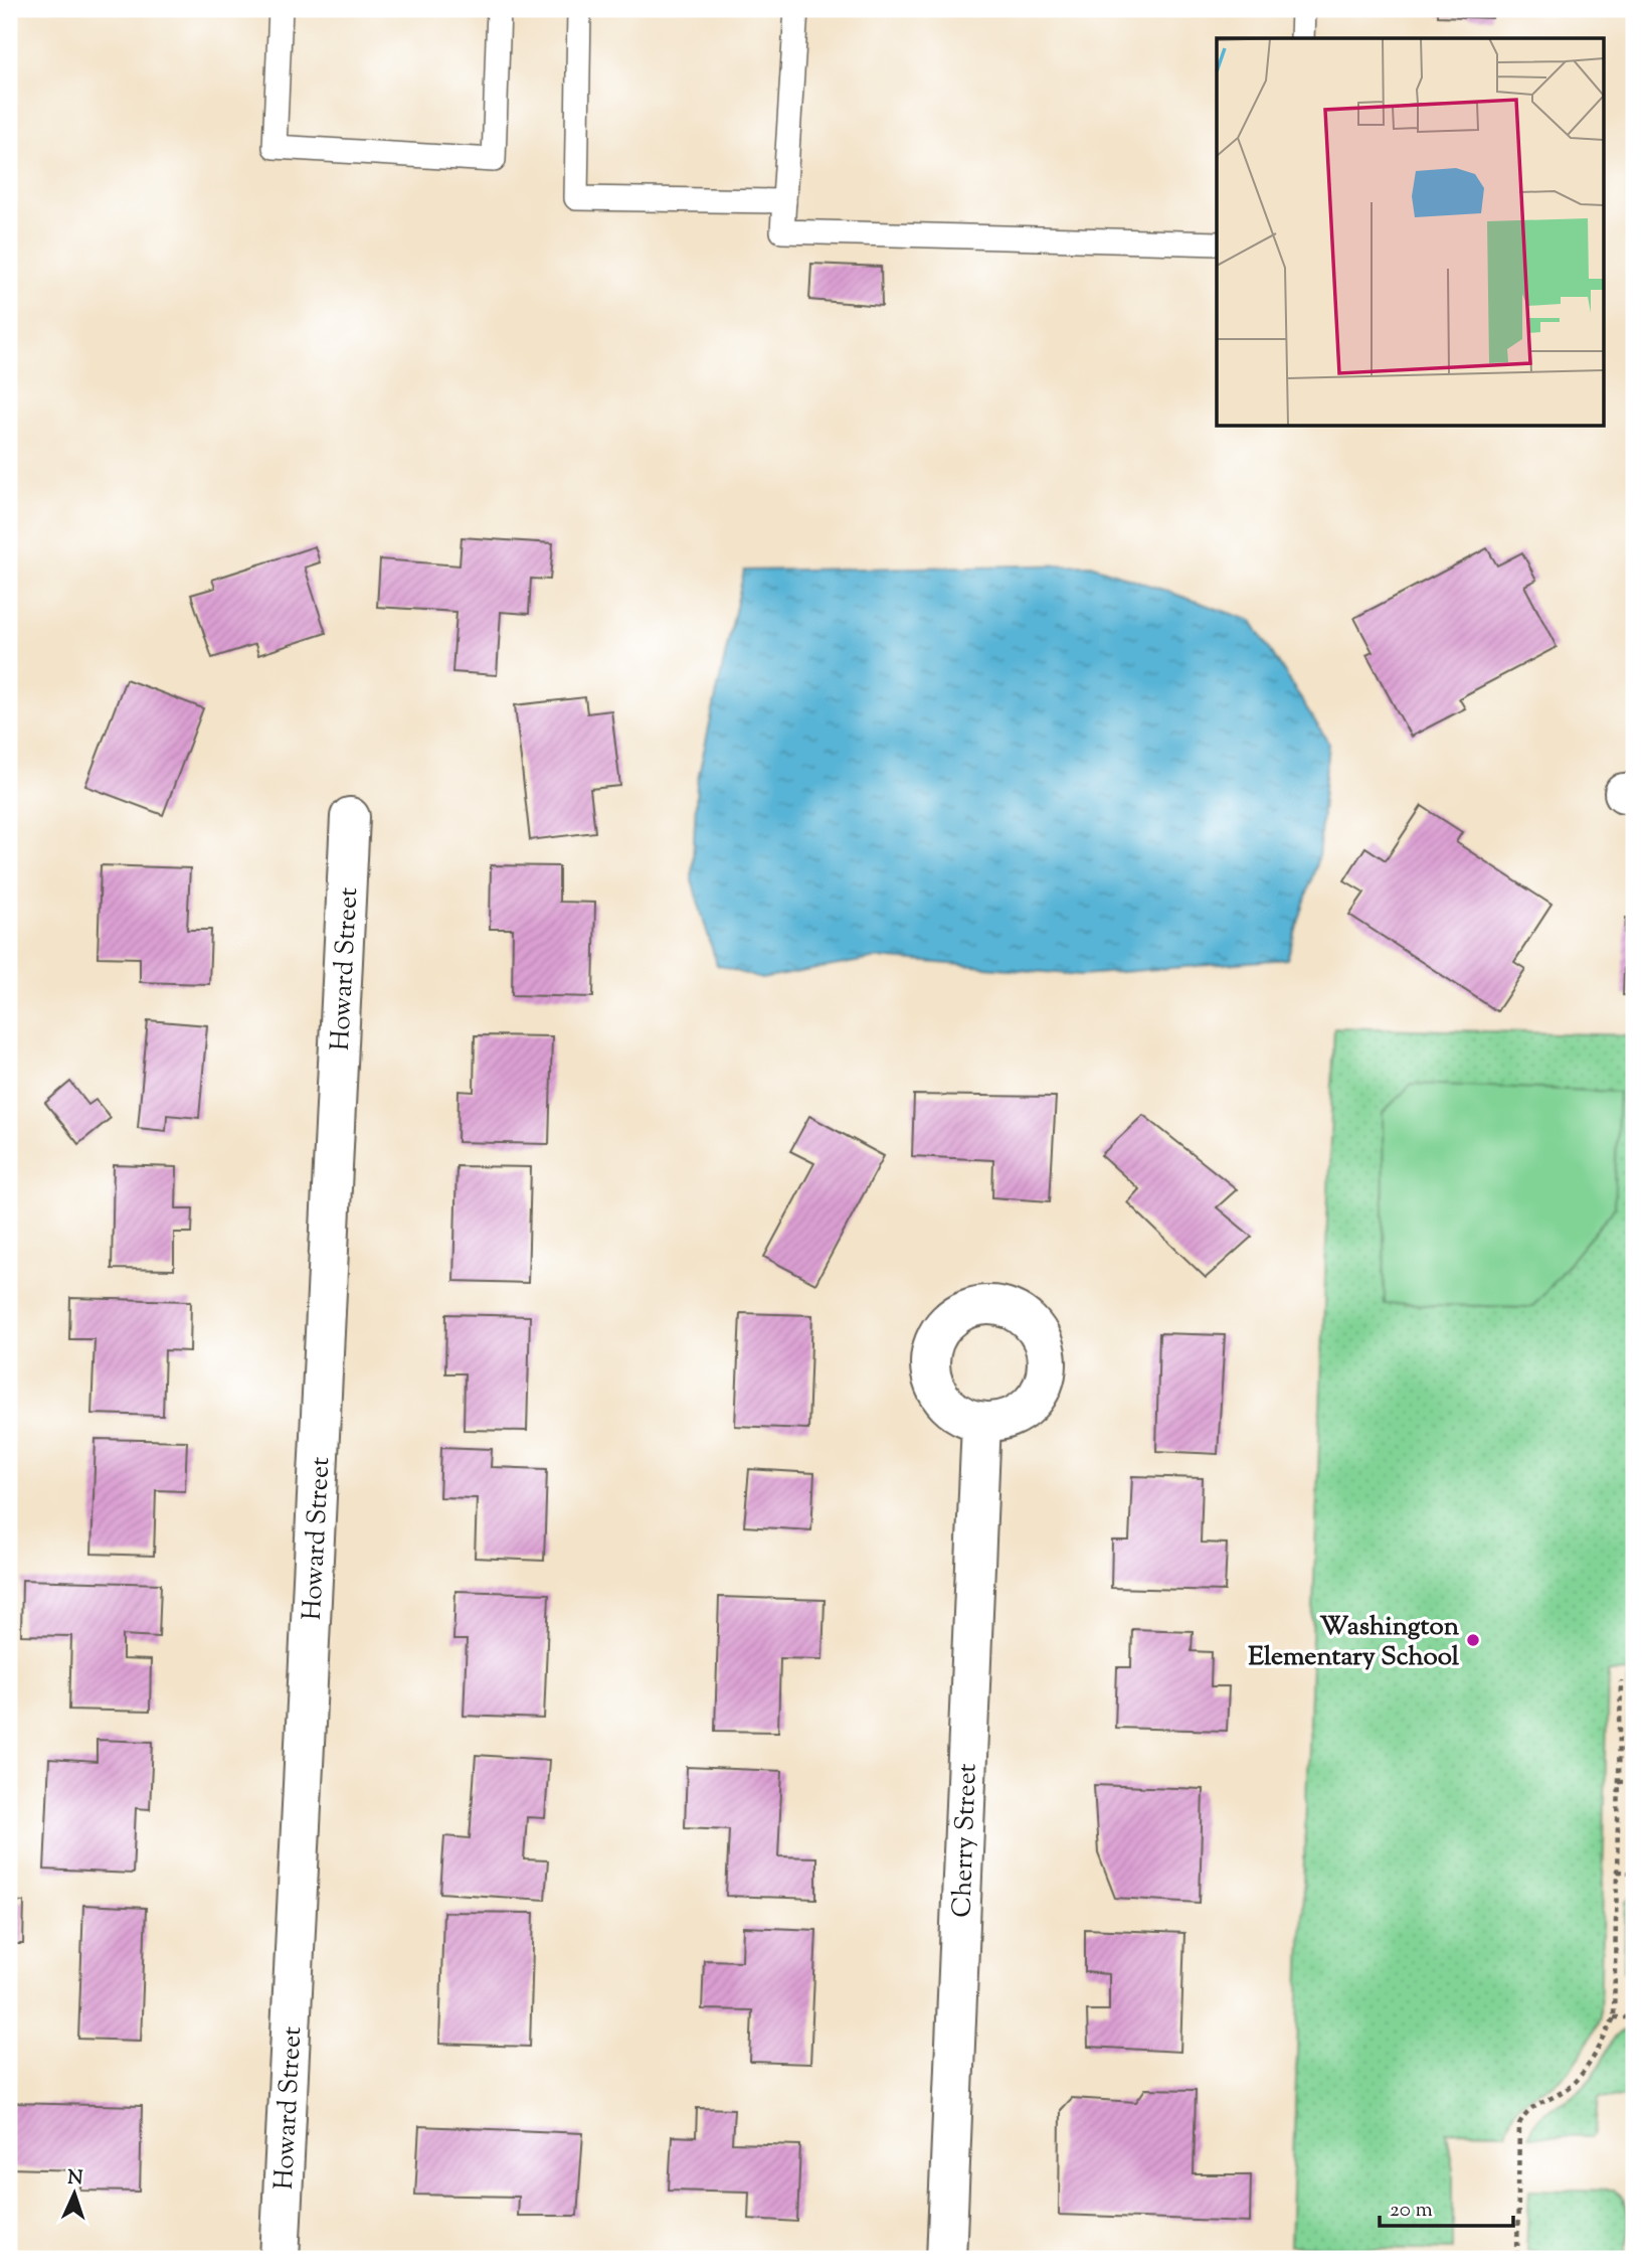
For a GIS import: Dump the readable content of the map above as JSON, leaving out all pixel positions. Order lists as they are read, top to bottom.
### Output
{
  "streets": {
    "street": ["Howard Street", "Cherry Street"]
  },
  "places": ["Washington Elementary School"],
  "scale_bar": "20 m",
  "north": "top"
}
